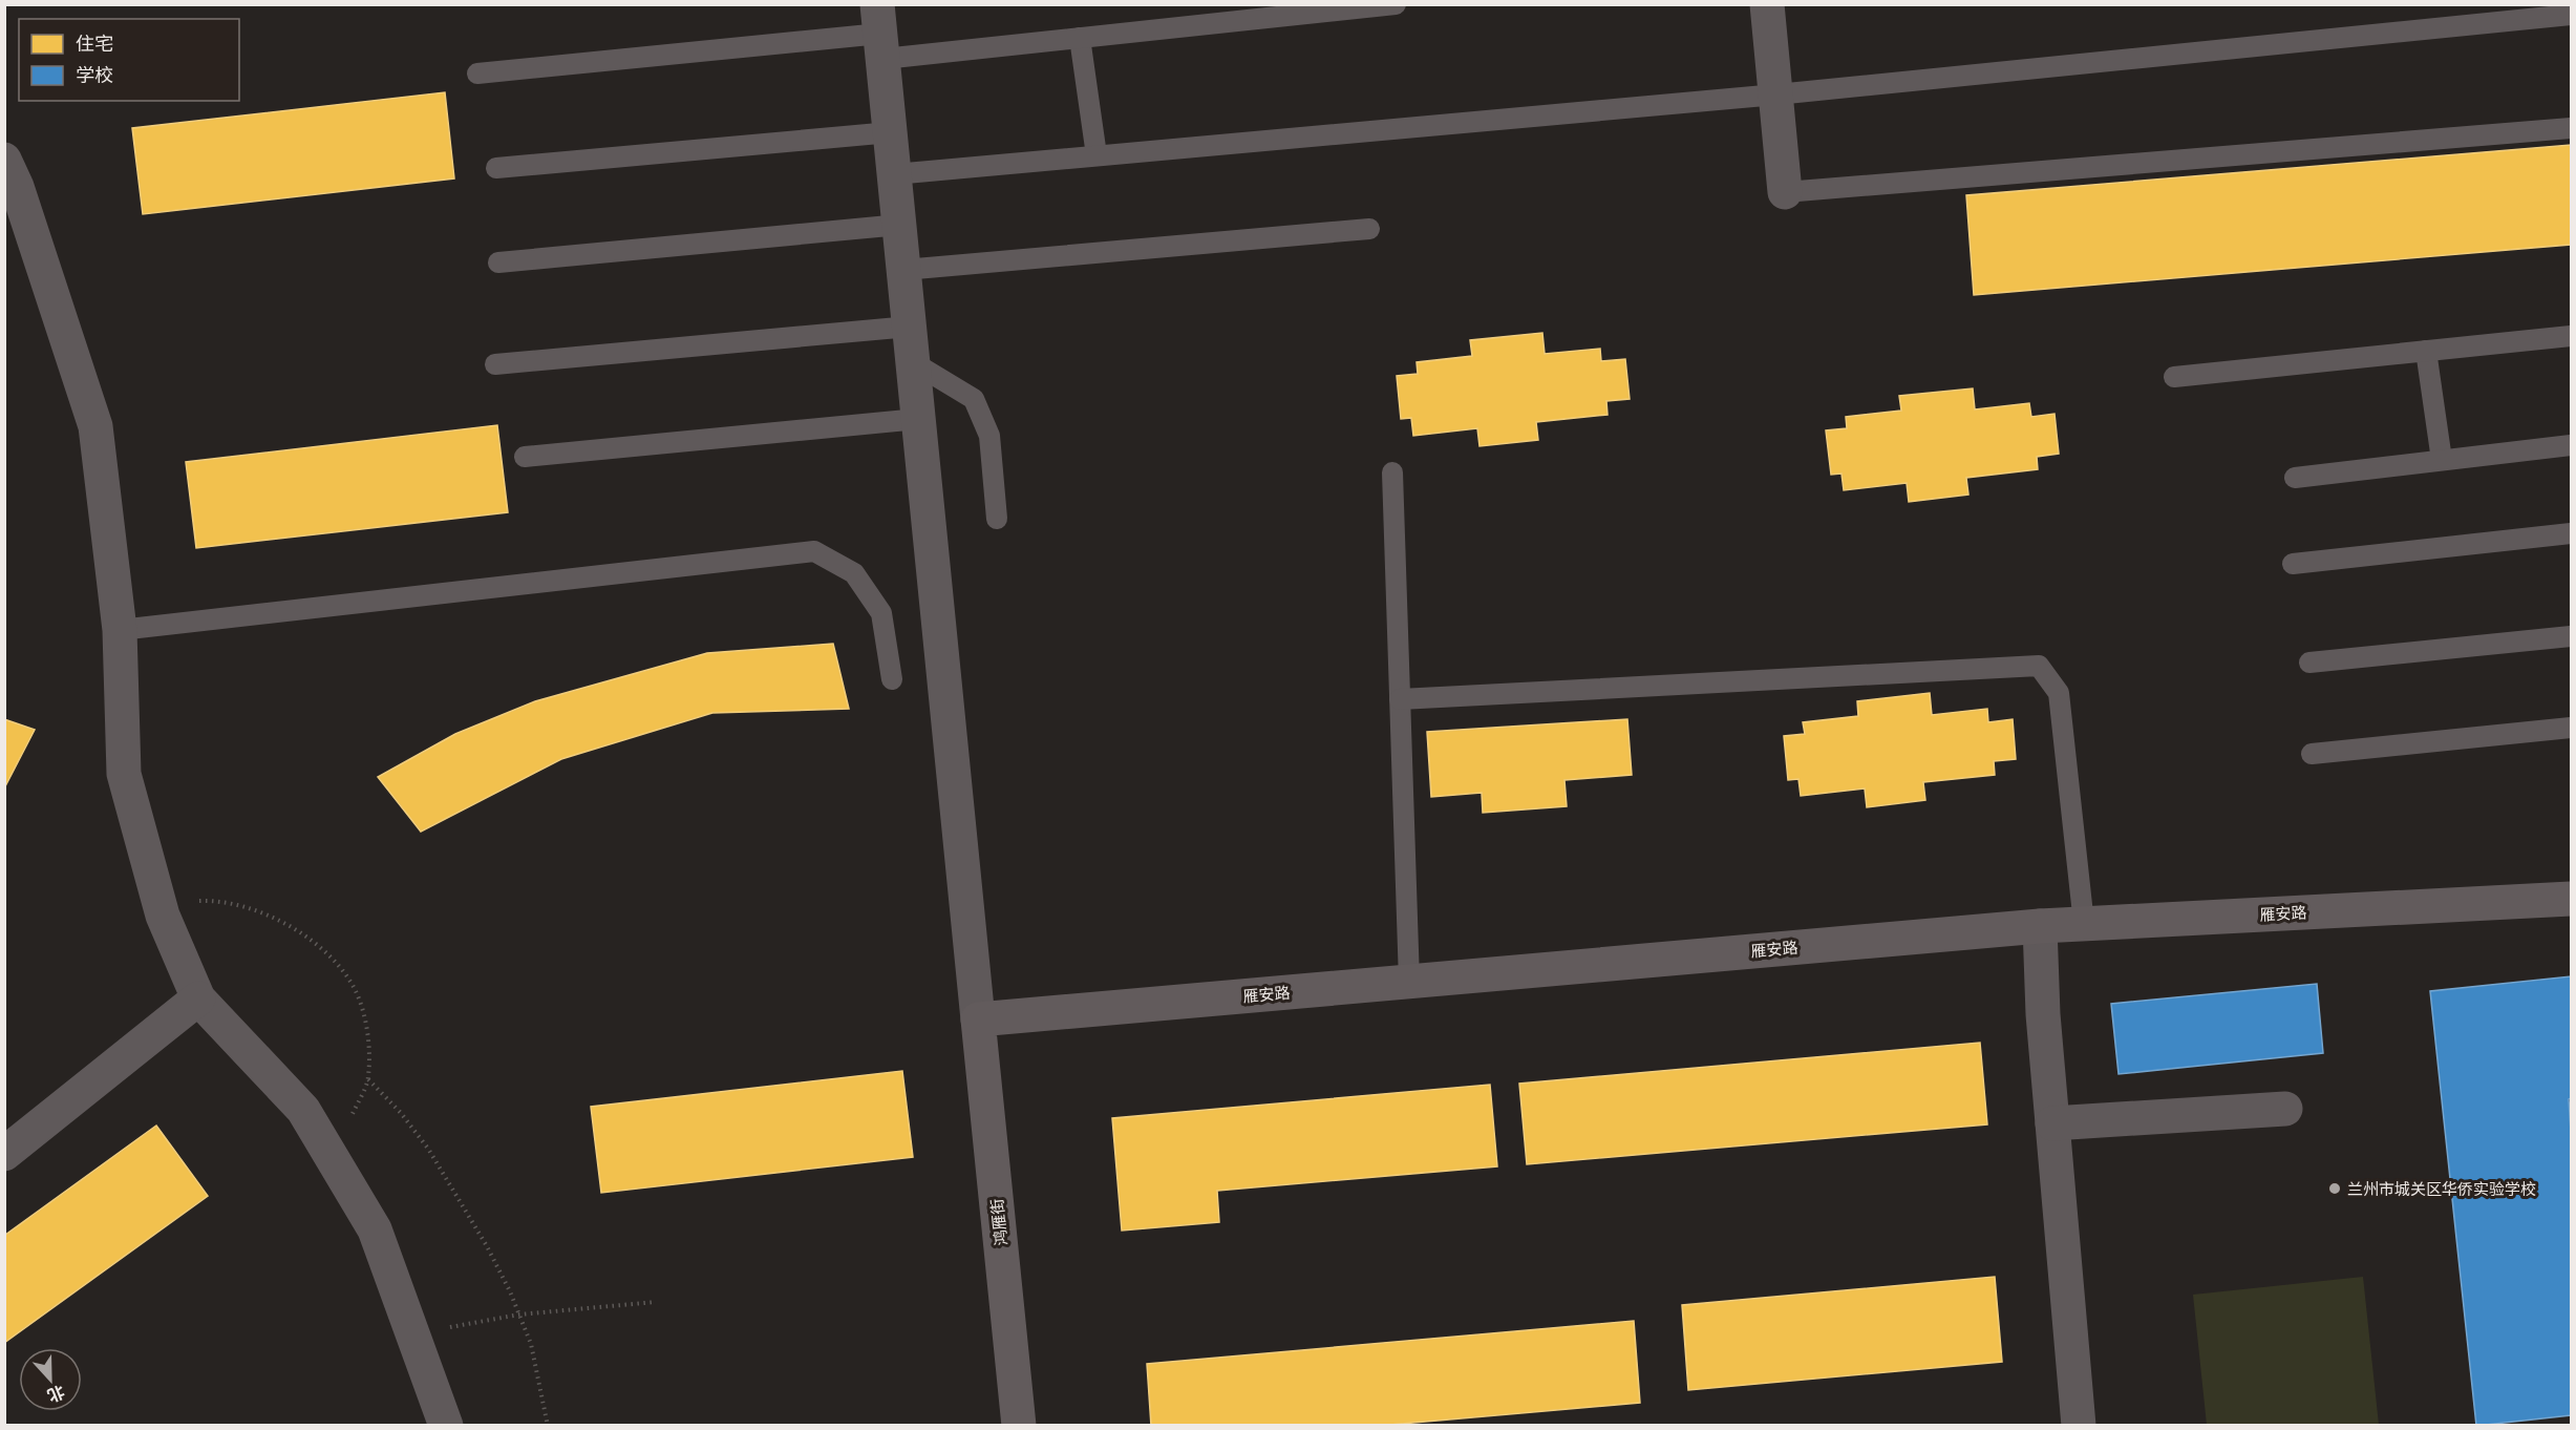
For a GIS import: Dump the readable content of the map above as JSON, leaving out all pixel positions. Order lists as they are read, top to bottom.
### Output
{
  "streets": {
    "street": ["雁安路", "鸿雁街"]
  },
  "crossings": [
    ["雁安路", "鸿雁街"]
  ],
  "places": ["兰州市城关区华侨实验学校"],
  "legend": ["住宅", "学校"],
  "north": "bottom"
}
